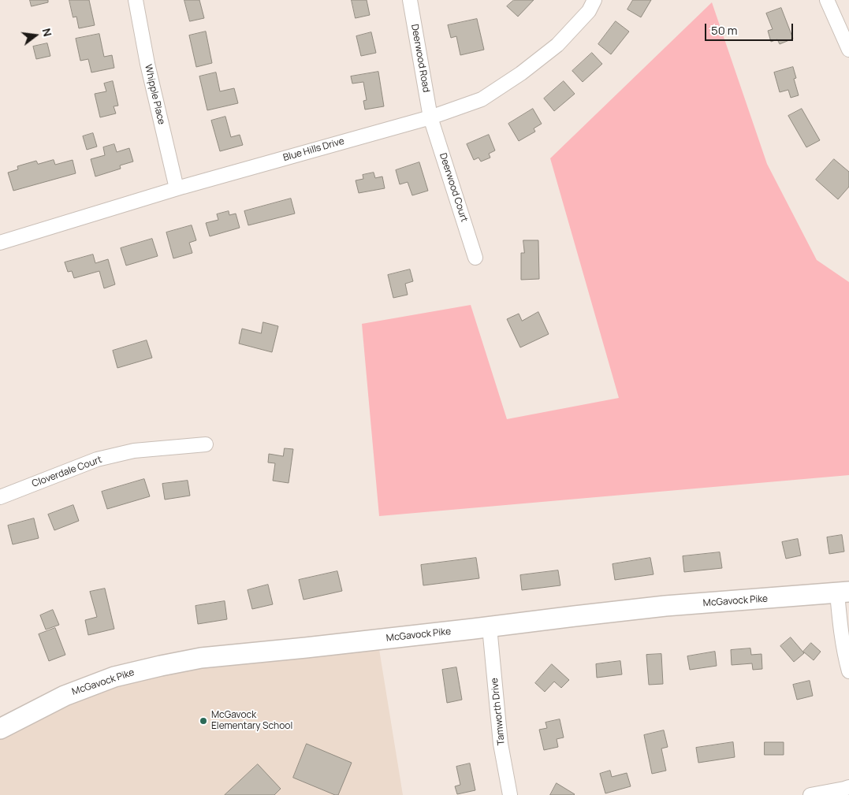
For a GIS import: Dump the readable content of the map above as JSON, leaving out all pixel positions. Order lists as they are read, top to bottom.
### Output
{
  "streets": {
    "main road": ["McGavock Pike"],
    "street": [
      "Deerwood Road",
      "Whipple Place",
      "Blue Hills Drive",
      "Deerwood Court",
      "Cloverdale Court",
      "Tamworth Drive"
    ]
  },
  "crossings": [
    ["Deerwood Road", "Blue Hills Drive"],
    ["Deerwood Road", "Deerwood Court"],
    ["Whipple Place", "Blue Hills Drive"],
    ["Blue Hills Drive", "Deerwood Court"],
    ["McGavock Pike", "Tamworth Drive"]
  ],
  "places": ["McGavock Elementary School"],
  "scale_bar": "50 m",
  "north": "right"
}
